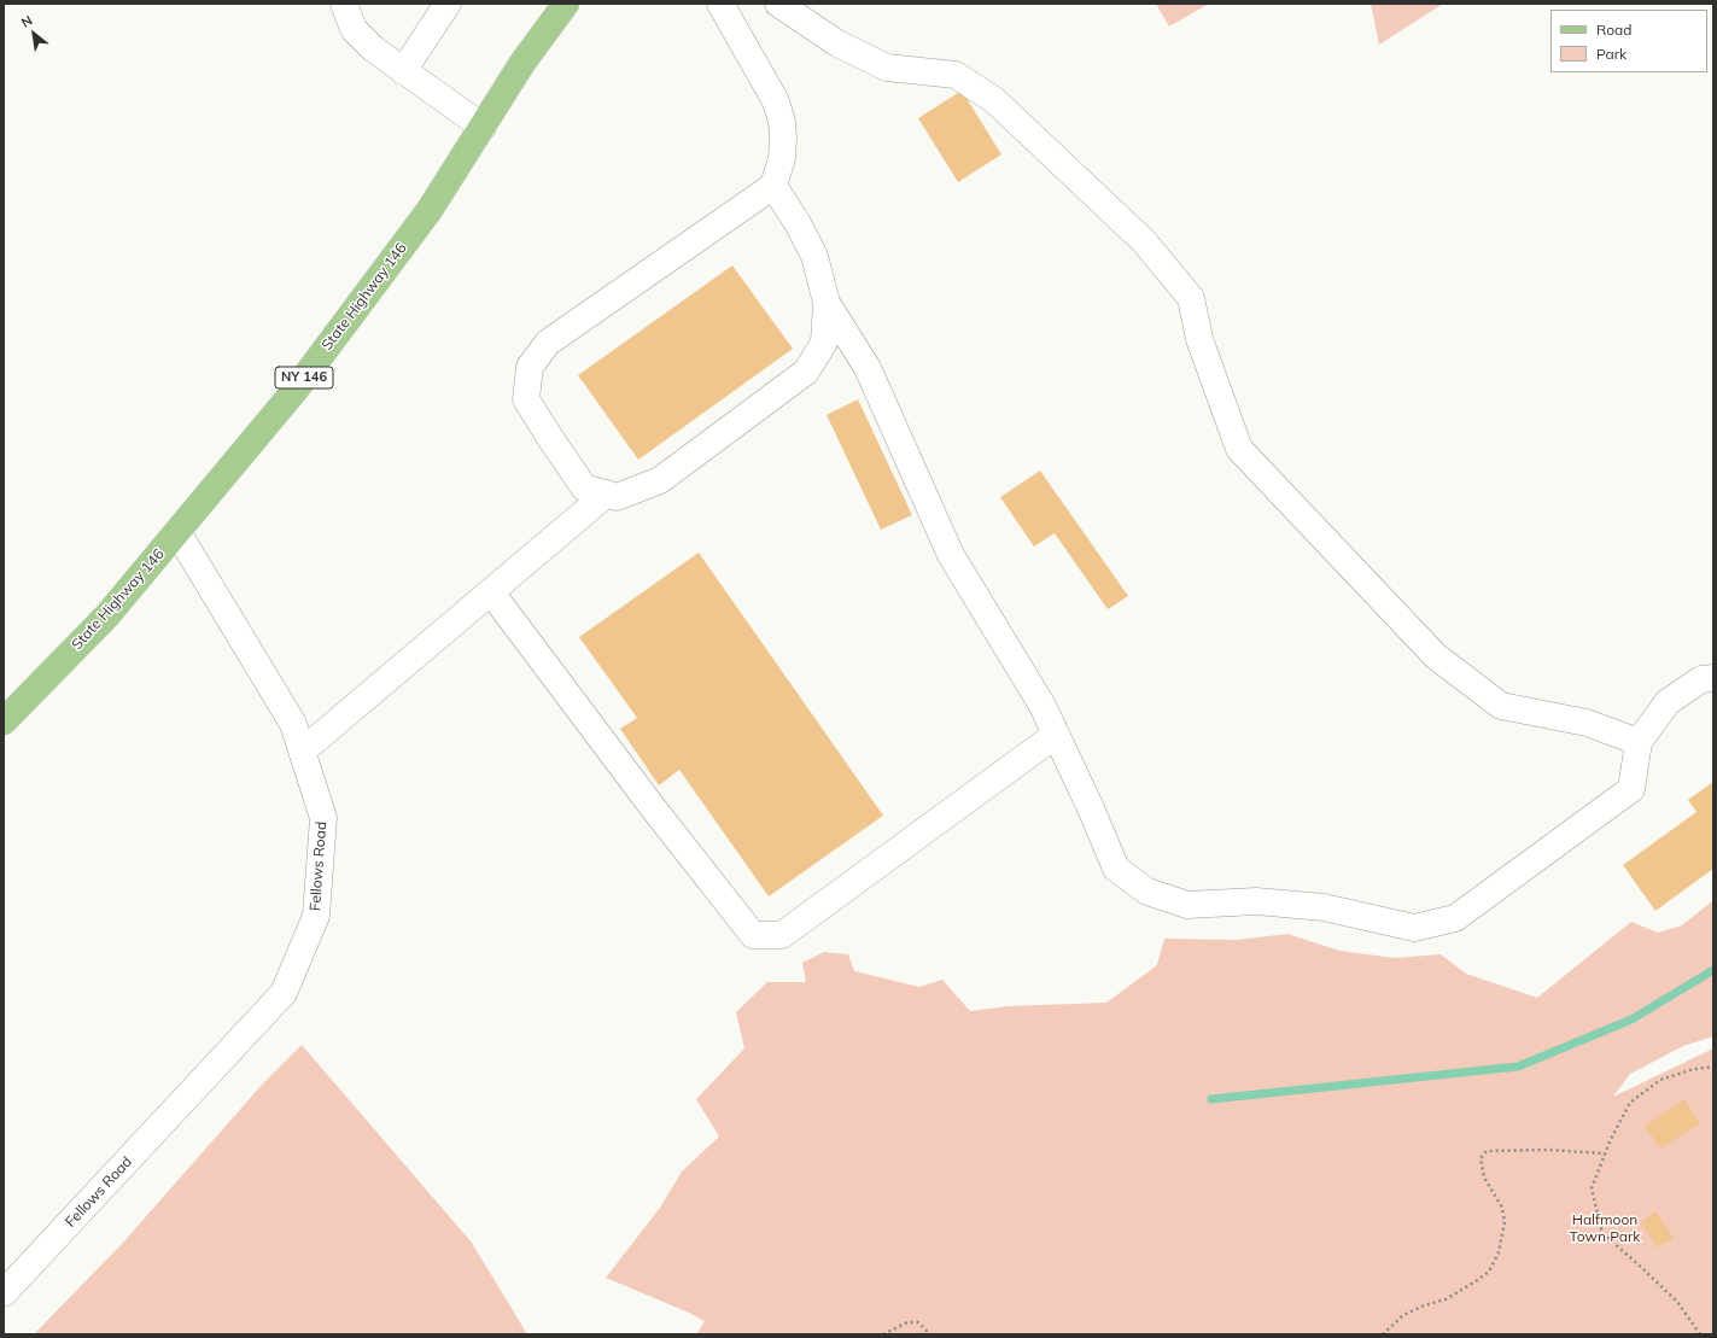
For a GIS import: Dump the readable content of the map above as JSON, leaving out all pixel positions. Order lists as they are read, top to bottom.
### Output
{
  "streets": {
    "main road": ["State Highway 146", "NY 146"],
    "street": ["Fellows Road"]
  },
  "crossings": [
    ["State Highway 146", "Fellows Road"]
  ],
  "parks": ["Halfmoon Town Park"],
  "legend": ["Road", "Park"],
  "north": "top left"
}
